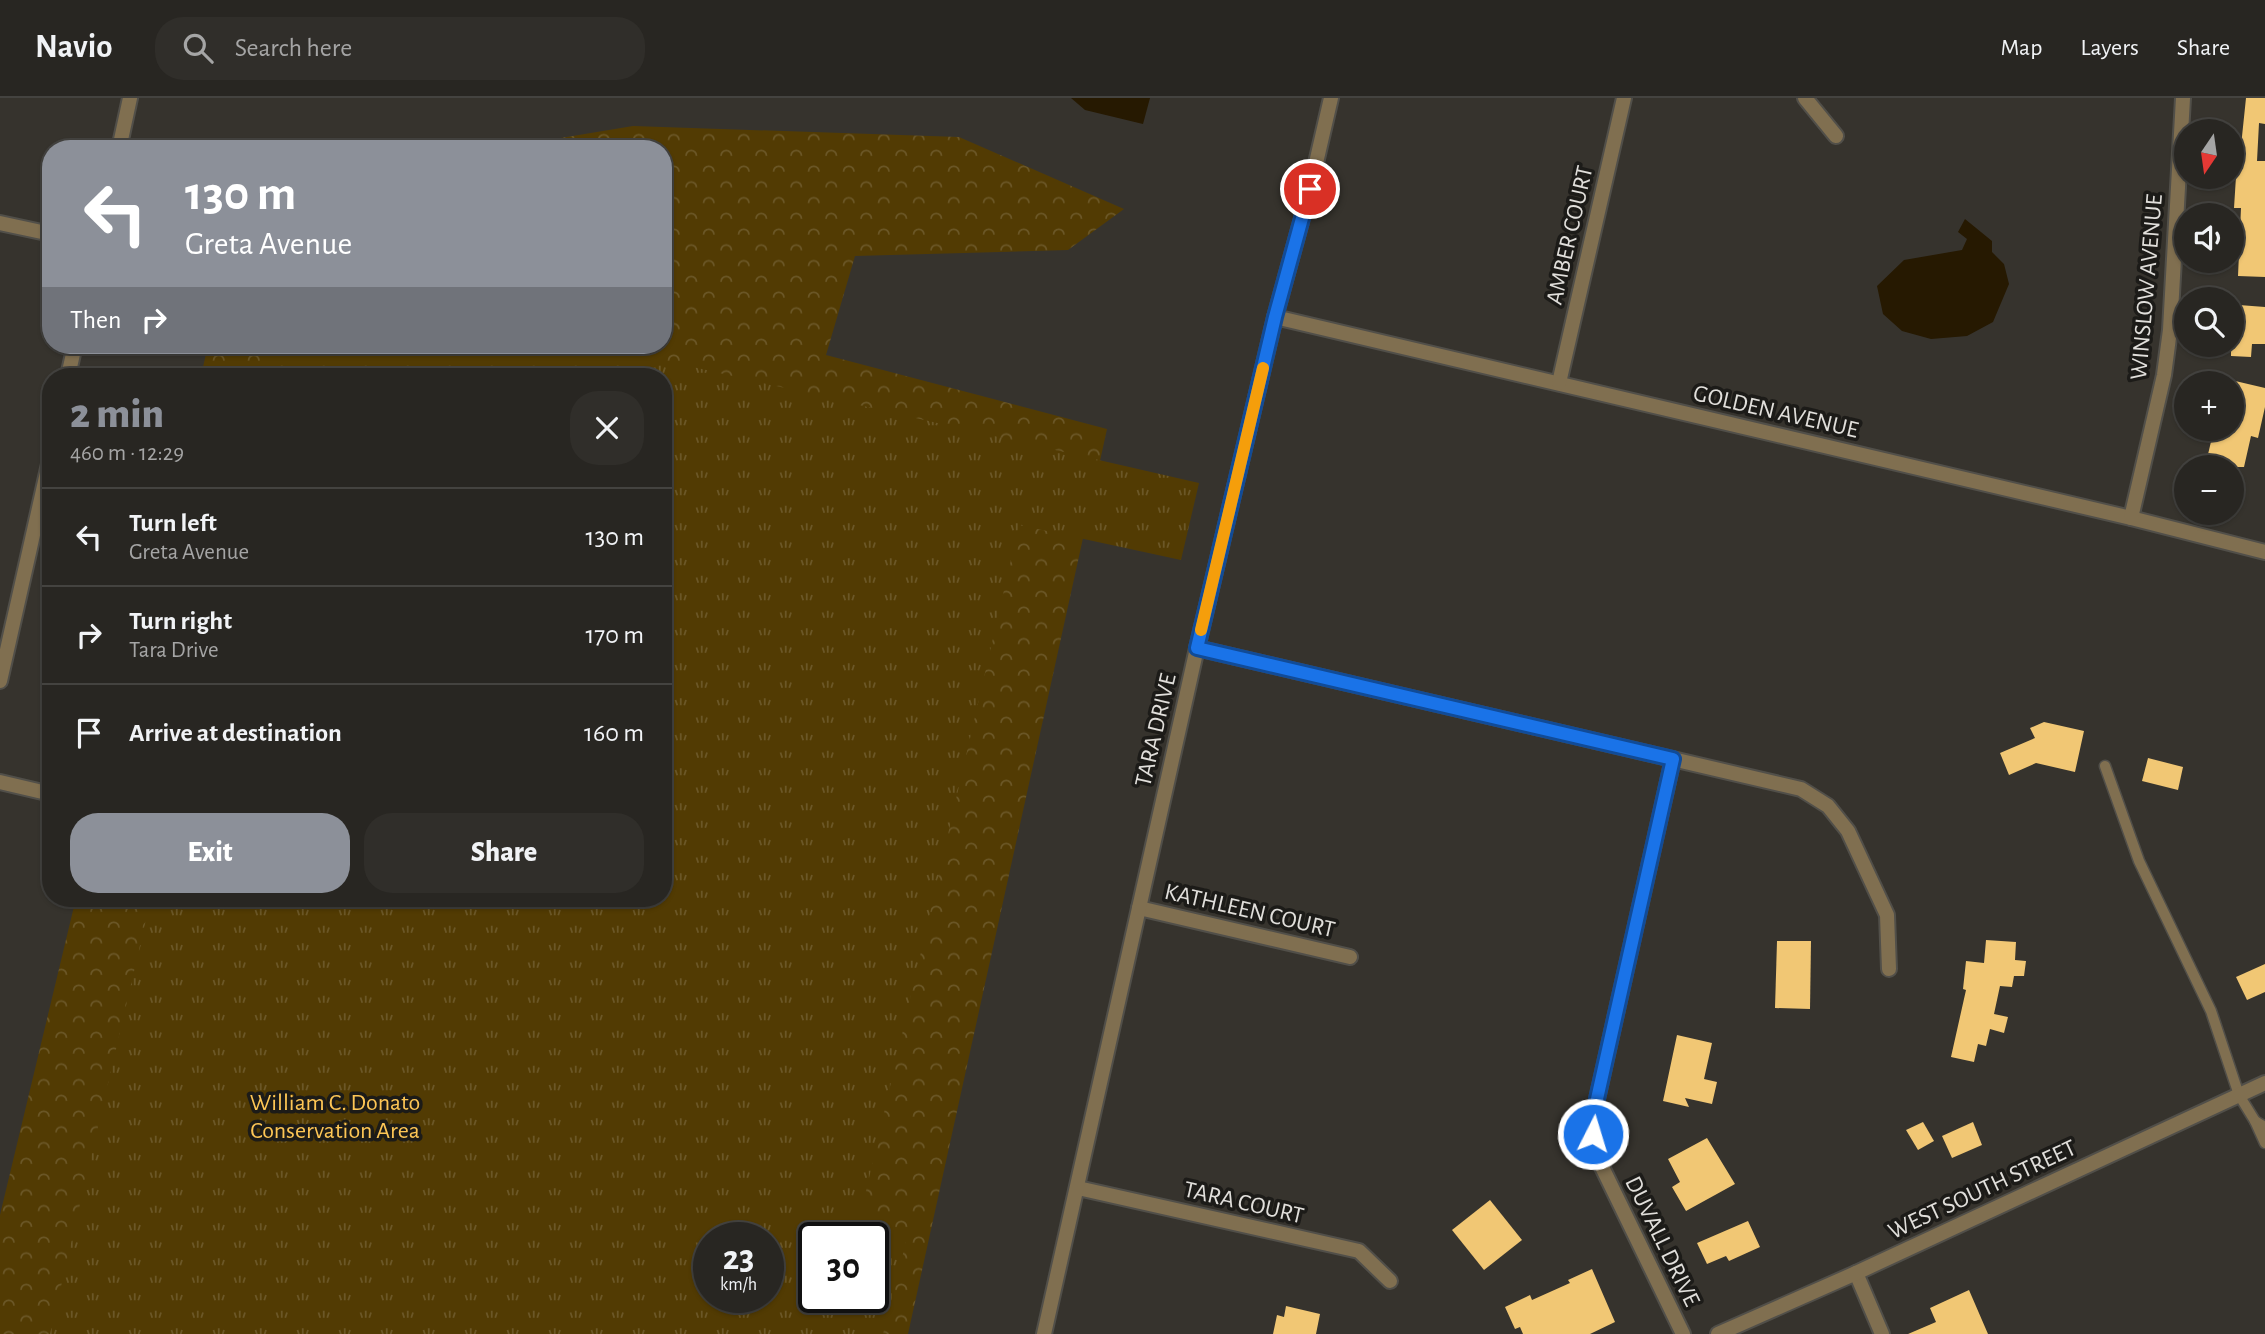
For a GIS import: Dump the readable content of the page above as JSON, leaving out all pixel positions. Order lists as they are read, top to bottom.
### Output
{
  "streets": {
    "street": [
      "AMBER COURT",
      "WINSLOW AVENUE",
      "GOLDEN AVENUE",
      "TARA DRIVE",
      "KATHLEEN COURT",
      "WEST SOUTH STREET",
      "TARA COURT",
      "DUVALL DRIVE"
    ]
  },
  "crossings": [
    ["AMBER COURT", "GOLDEN AVENUE"],
    ["WINSLOW AVENUE", "GOLDEN AVENUE"],
    ["GOLDEN AVENUE", "TARA DRIVE"],
    ["TARA DRIVE", "KATHLEEN COURT"],
    ["TARA DRIVE", "TARA COURT"]
  ],
  "parks": ["William C. Donato Conservation Area"],
  "north": "bottom",
  "page": {
    "header": "Navio",
    "search": "Search here",
    "nav": ["Map", "Layers", "Share"],
    "map_buttons": ["+", "−"],
    "turn": ["130 m", "Greta Avenue"],
    "then": "Then",
    "heading": ["2 min", "460 m · 12:29"],
    "list": [
      {
        "name": "Turn left",
        "note": "Greta Avenue",
        "value": "130 m"
      },
      {
        "name": "Turn right",
        "note": "Tara Drive",
        "value": "170 m"
      },
      {
        "name": "Arrive at destination",
        "value": "160 m"
      }
    ],
    "buttons": ["Exit", "Share"],
    "speed": "23 km/h",
    "limit": "30"
  }
}
